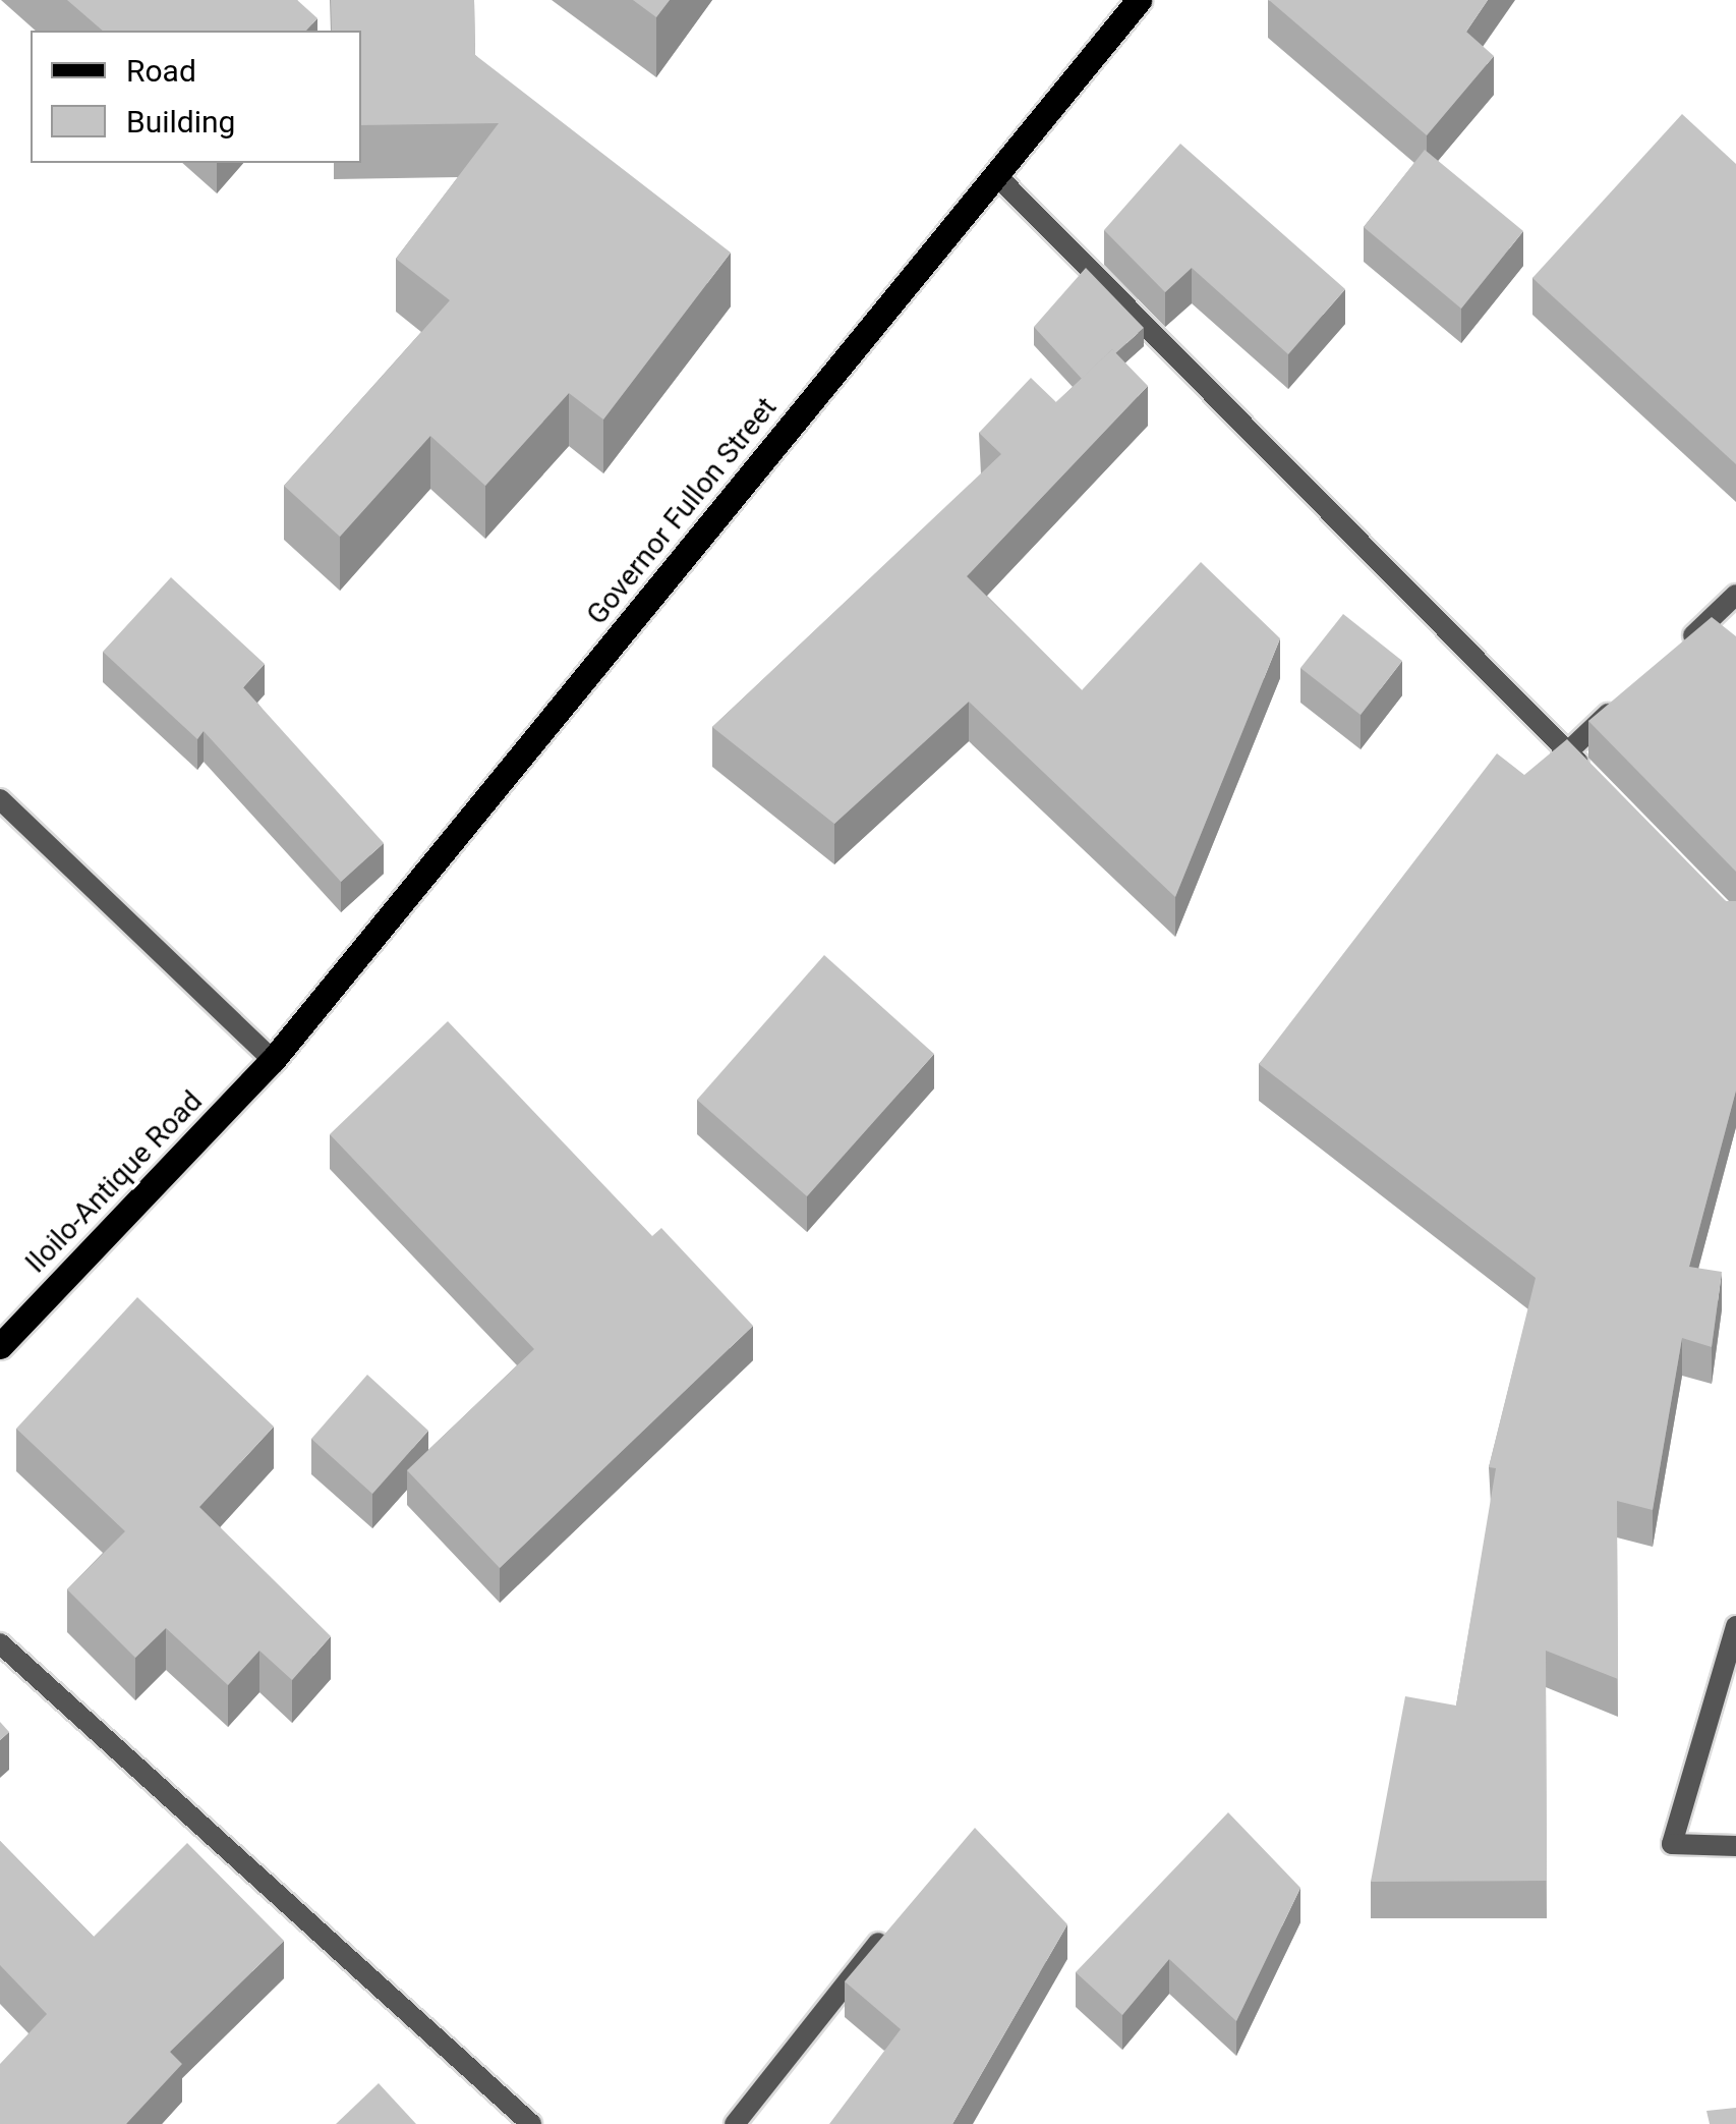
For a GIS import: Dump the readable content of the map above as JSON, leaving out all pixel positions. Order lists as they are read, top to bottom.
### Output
{
  "streets": {
    "main road": ["Governor Fullon Street", "Iloilo-Antique Road"]
  },
  "crossings": [
    ["Governor Fullon Street", "Iloilo-Antique Road"]
  ],
  "legend": ["Road", "Building"]
}
